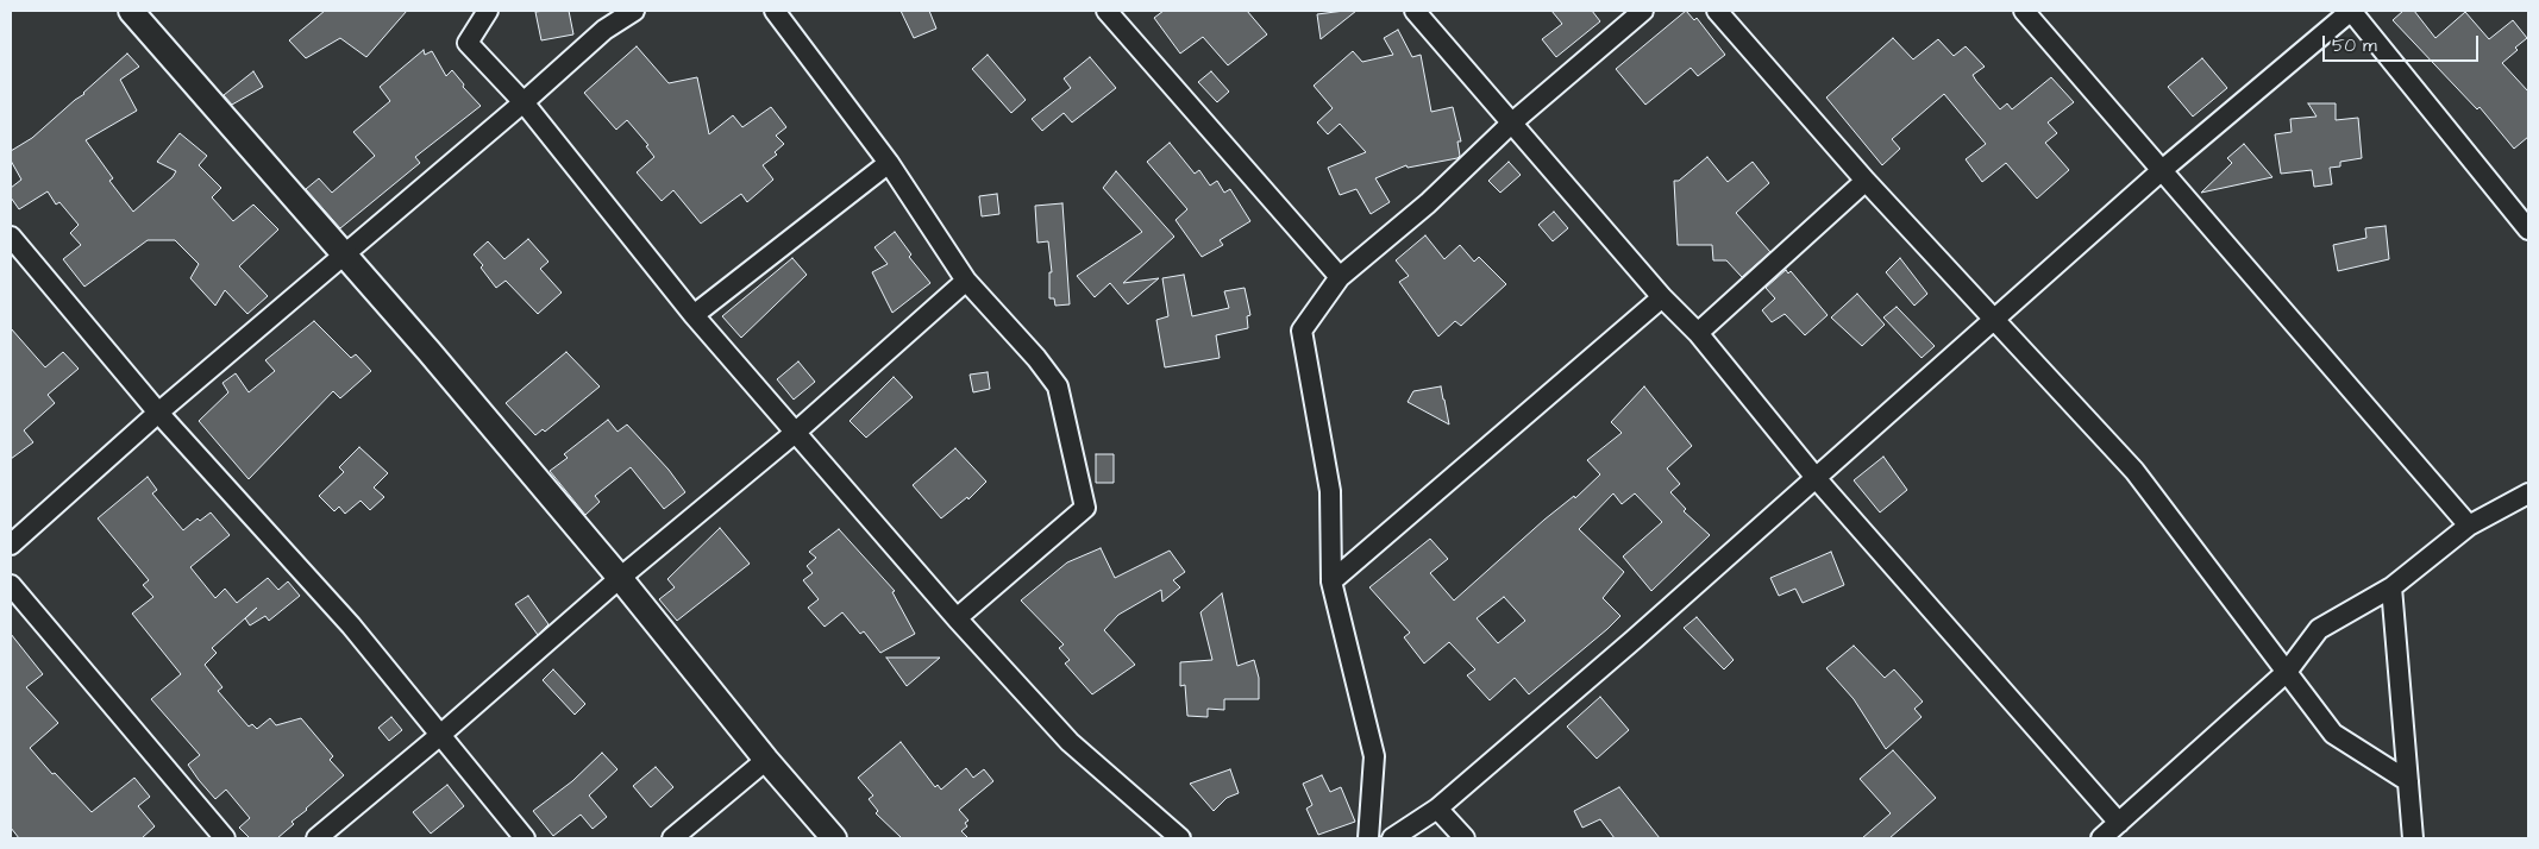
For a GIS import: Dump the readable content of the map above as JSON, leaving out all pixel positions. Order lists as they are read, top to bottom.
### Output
{
  "scale_bar": "50 m"
}
